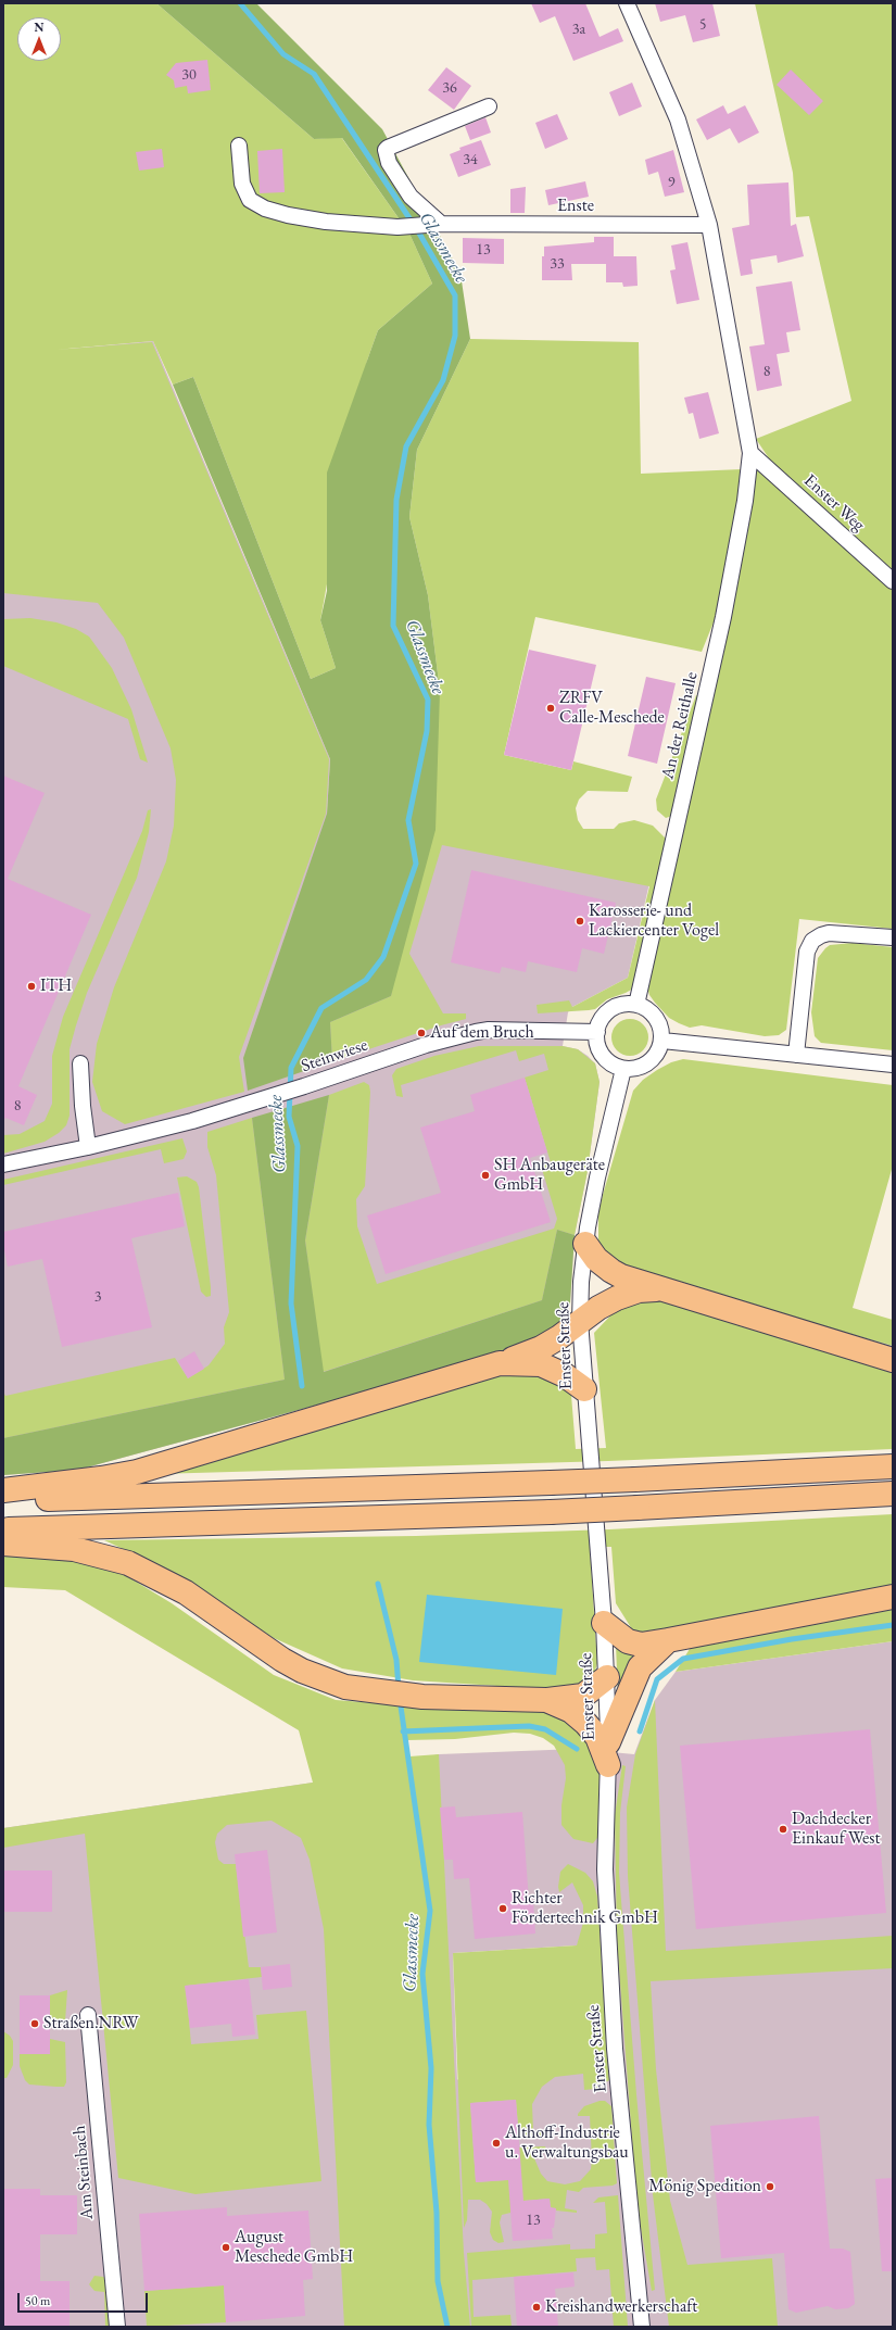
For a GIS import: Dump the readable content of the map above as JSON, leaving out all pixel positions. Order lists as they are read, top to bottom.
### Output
{
  "streets": {
    "street": [
      "Enste",
      "Enster Weg",
      "An der Reithalle",
      "Steinwiese",
      "Enster Straße",
      "Am Steinbach"
    ]
  },
  "crossings": [
    ["Enster Weg", "An der Reithalle"],
    ["An der Reithalle", "Steinwiese"],
    ["An der Reithalle", "Enster Straße"],
    ["Steinwiese", "Enster Straße"]
  ],
  "water": ["Glassmecke"],
  "places": [
    "ZRFV Calle-Meschede",
    "Karosserie- und Lackiercenter Vogel",
    "ITH",
    "Auf dem Bruch",
    "SH Anbaugeräte GmbH",
    "Dachdecker Einkauf West",
    "Richter Fördertechnik GmbH",
    "Straßen.NRW",
    "Althoff-Industrie u. Verwaltungsbau",
    "Mönig Spedition",
    "August Meschede GmbH",
    "Kreishandwerkerschaft"
  ],
  "house_numbers": [
    "5",
    "3a",
    "30",
    "36",
    "34",
    "9",
    "13",
    "33",
    "8",
    "8",
    "3",
    "13"
  ],
  "scale_bar": "50 m",
  "north": "top"
}
